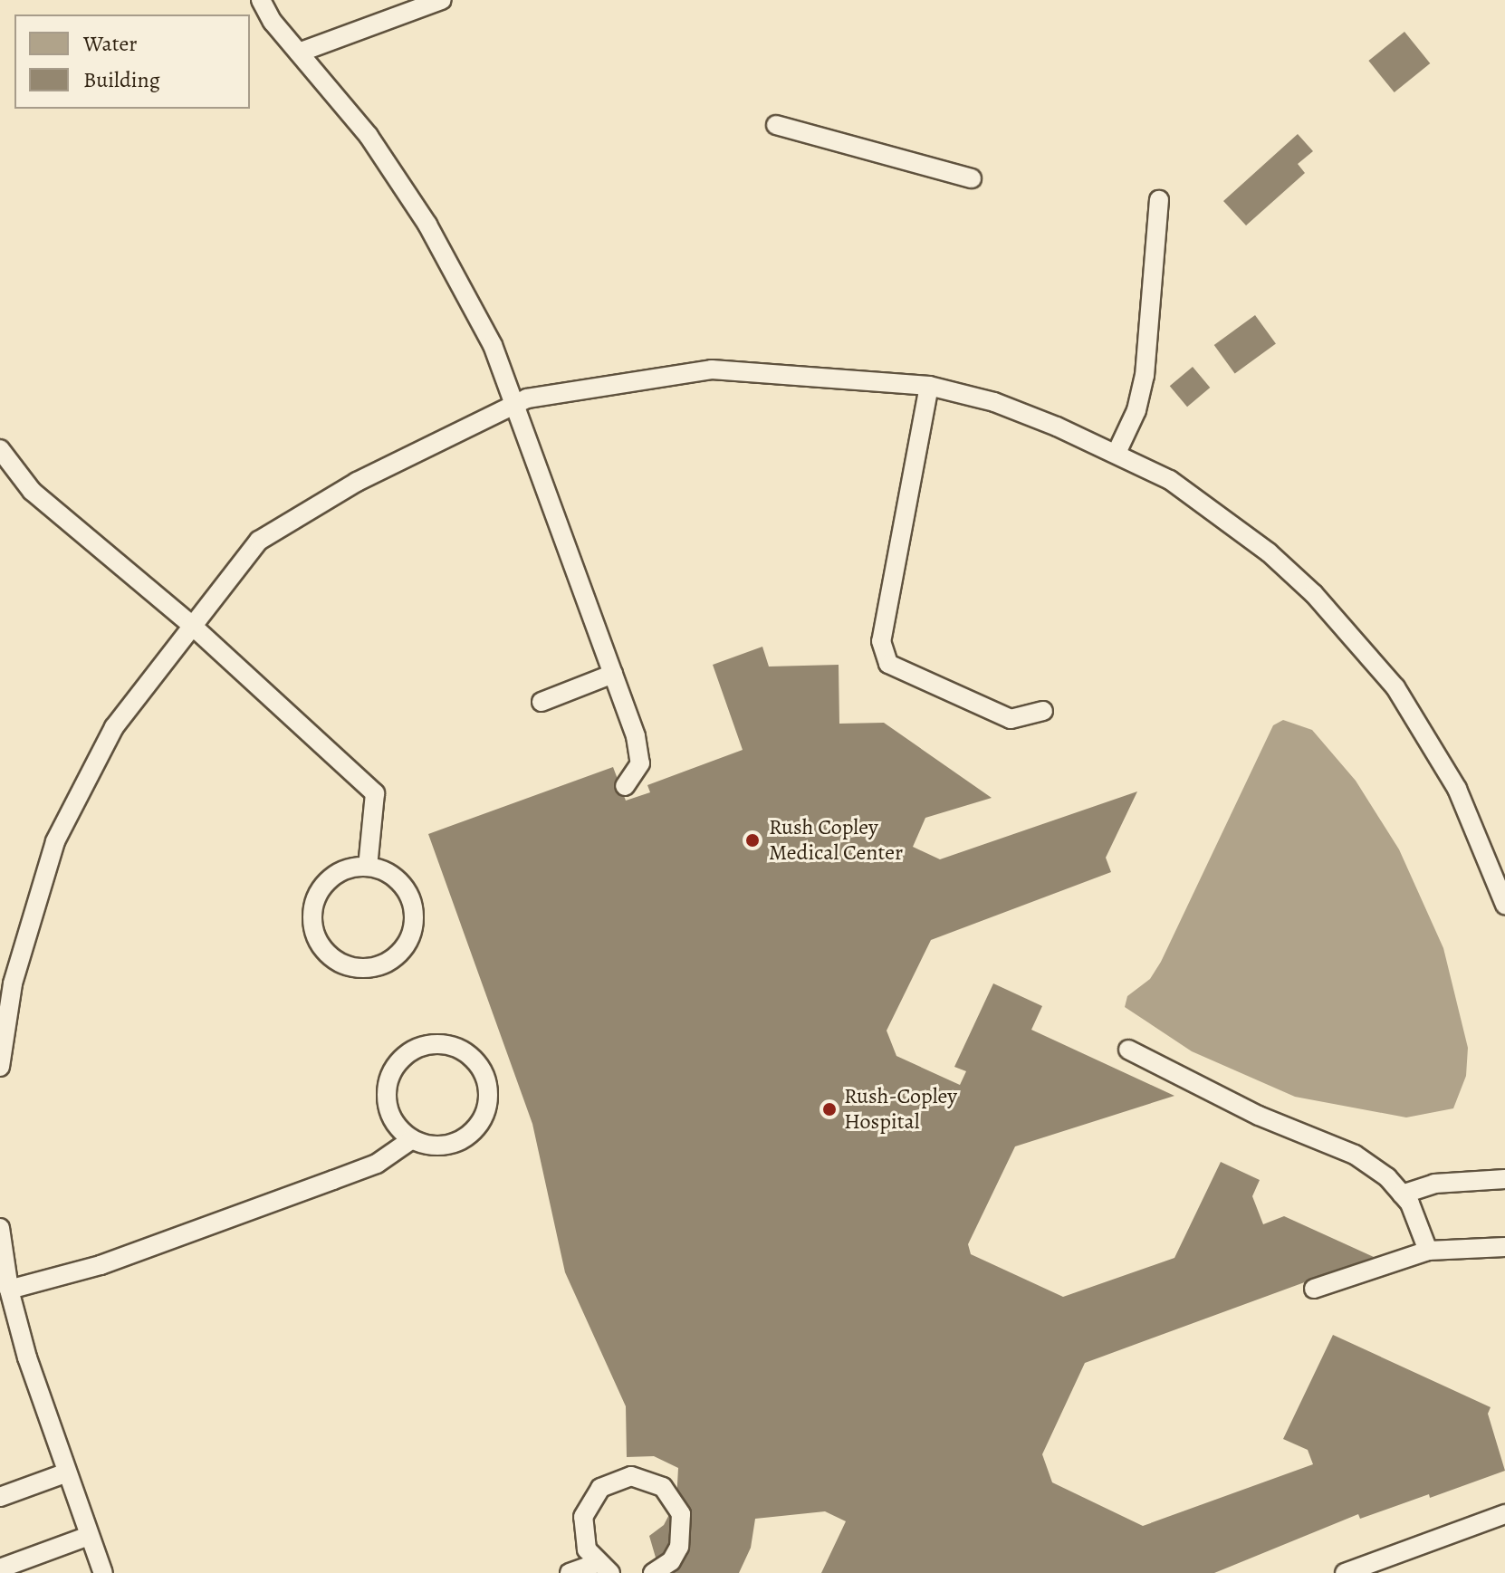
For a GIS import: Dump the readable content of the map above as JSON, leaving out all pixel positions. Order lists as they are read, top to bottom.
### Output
{
  "places": ["Rush Copley Medical Center", "Rush-Copley Hospital"],
  "legend": ["Water", "Building"]
}
